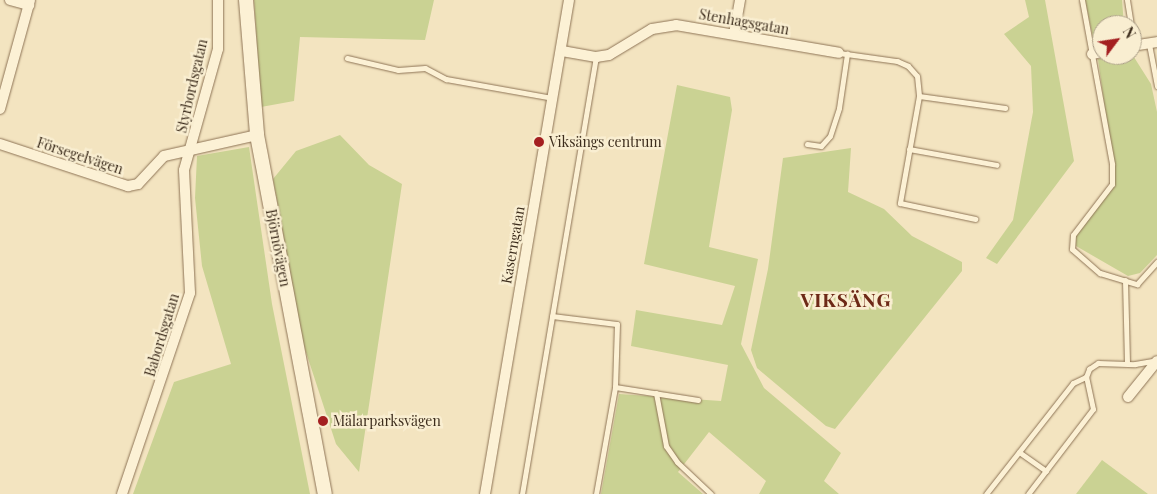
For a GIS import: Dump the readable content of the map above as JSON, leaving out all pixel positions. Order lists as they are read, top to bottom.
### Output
{
  "streets": {
    "main road": ["Björnövägen"],
    "street": [
      "Stenhagsgatan",
      "Styrbordsgatan",
      "Försegelvägen",
      "Kaserngatan",
      "Babordsgatan"
    ]
  },
  "crossings": [
    ["Stenhagsgatan", "Kaserngatan"],
    ["Styrbordsgatan", "Försegelvägen"],
    ["Styrbordsgatan", "Babordsgatan"],
    ["Försegelvägen", "Björnövägen"],
    ["Försegelvägen", "Babordsgatan"]
  ],
  "districts": ["VIKSÄNG"],
  "places": ["Viksängs centrum", "Mälarparksvägen"],
  "north": "top right"
}
